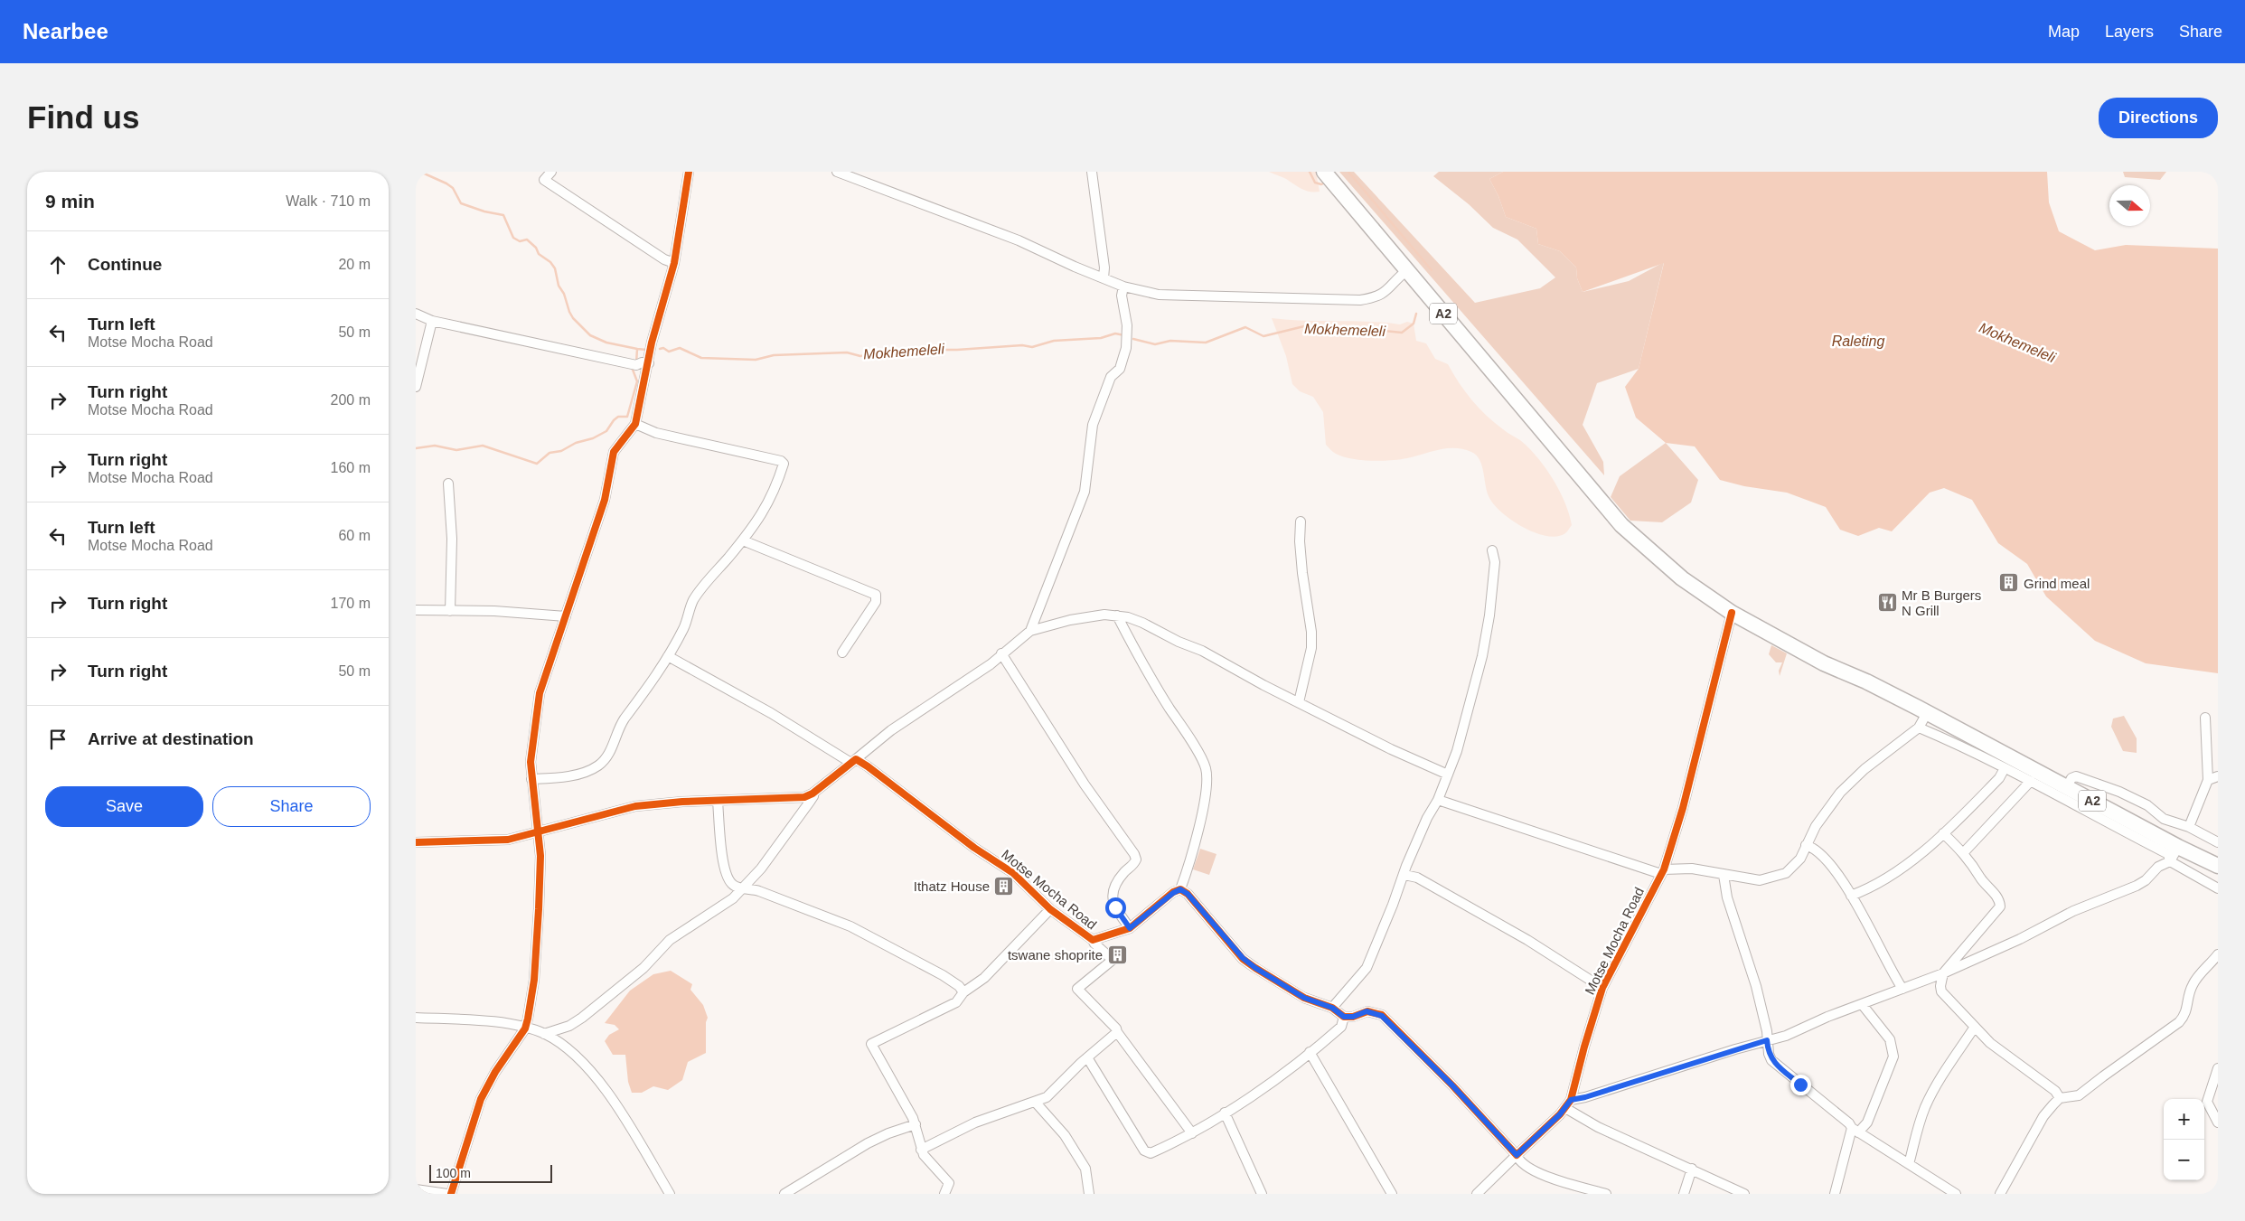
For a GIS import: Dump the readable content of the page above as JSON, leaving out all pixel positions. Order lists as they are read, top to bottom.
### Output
{
  "streets": {
    "main road": ["A2"],
    "street": ["Motse Mocha Road"]
  },
  "crossings": [
    ["A2", "Motse Mocha Road"]
  ],
  "water": ["Mokhemeleli", "Raleting"],
  "places": {
    "building": ["Grind meal", "Ithatz House", "tswane shoprite"],
    "restaurant": ["Mr B Burgers N Grill"]
  },
  "scale_bar": "100 m",
  "north": "right",
  "page": {
    "header": "Nearbee",
    "nav": ["Map", "Layers", "Share"],
    "buttons": [
      "Directions",
      ["Save", "Share"]
    ],
    "title": "Find us",
    "heading": ["9 min", "Walk · 710 m"],
    "list": [
      ["Continue", "20 m"],
      ["Turn left", "Motse Mocha Road", "50 m"],
      ["Turn right", "Motse Mocha Road", "200 m"],
      ["Turn right", "Motse Mocha Road", "160 m"],
      ["Turn left", "Motse Mocha Road", "60 m"],
      ["Turn right", "170 m"],
      ["Turn right", "50 m"],
      "Arrive at destination"
    ],
    "map_buttons": ["+", "−"],
    "scale": "100 m"
  }
}
